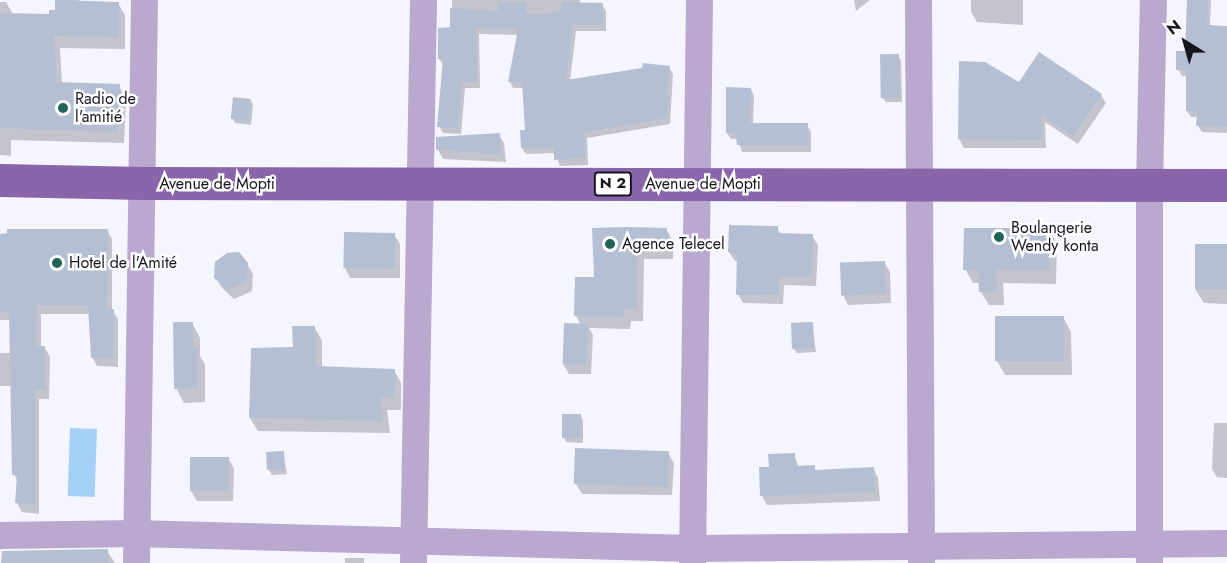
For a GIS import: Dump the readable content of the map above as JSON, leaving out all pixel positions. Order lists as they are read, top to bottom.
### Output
{
  "streets": {
    "main road": ["Avenue de Mopti", "N 2"]
  },
  "places": [
    "Radio de l'amitié",
    "Boulangerie Wendy konta",
    "Agence Telecel",
    "Hotel de l'Amité"
  ],
  "north": "top left"
}
